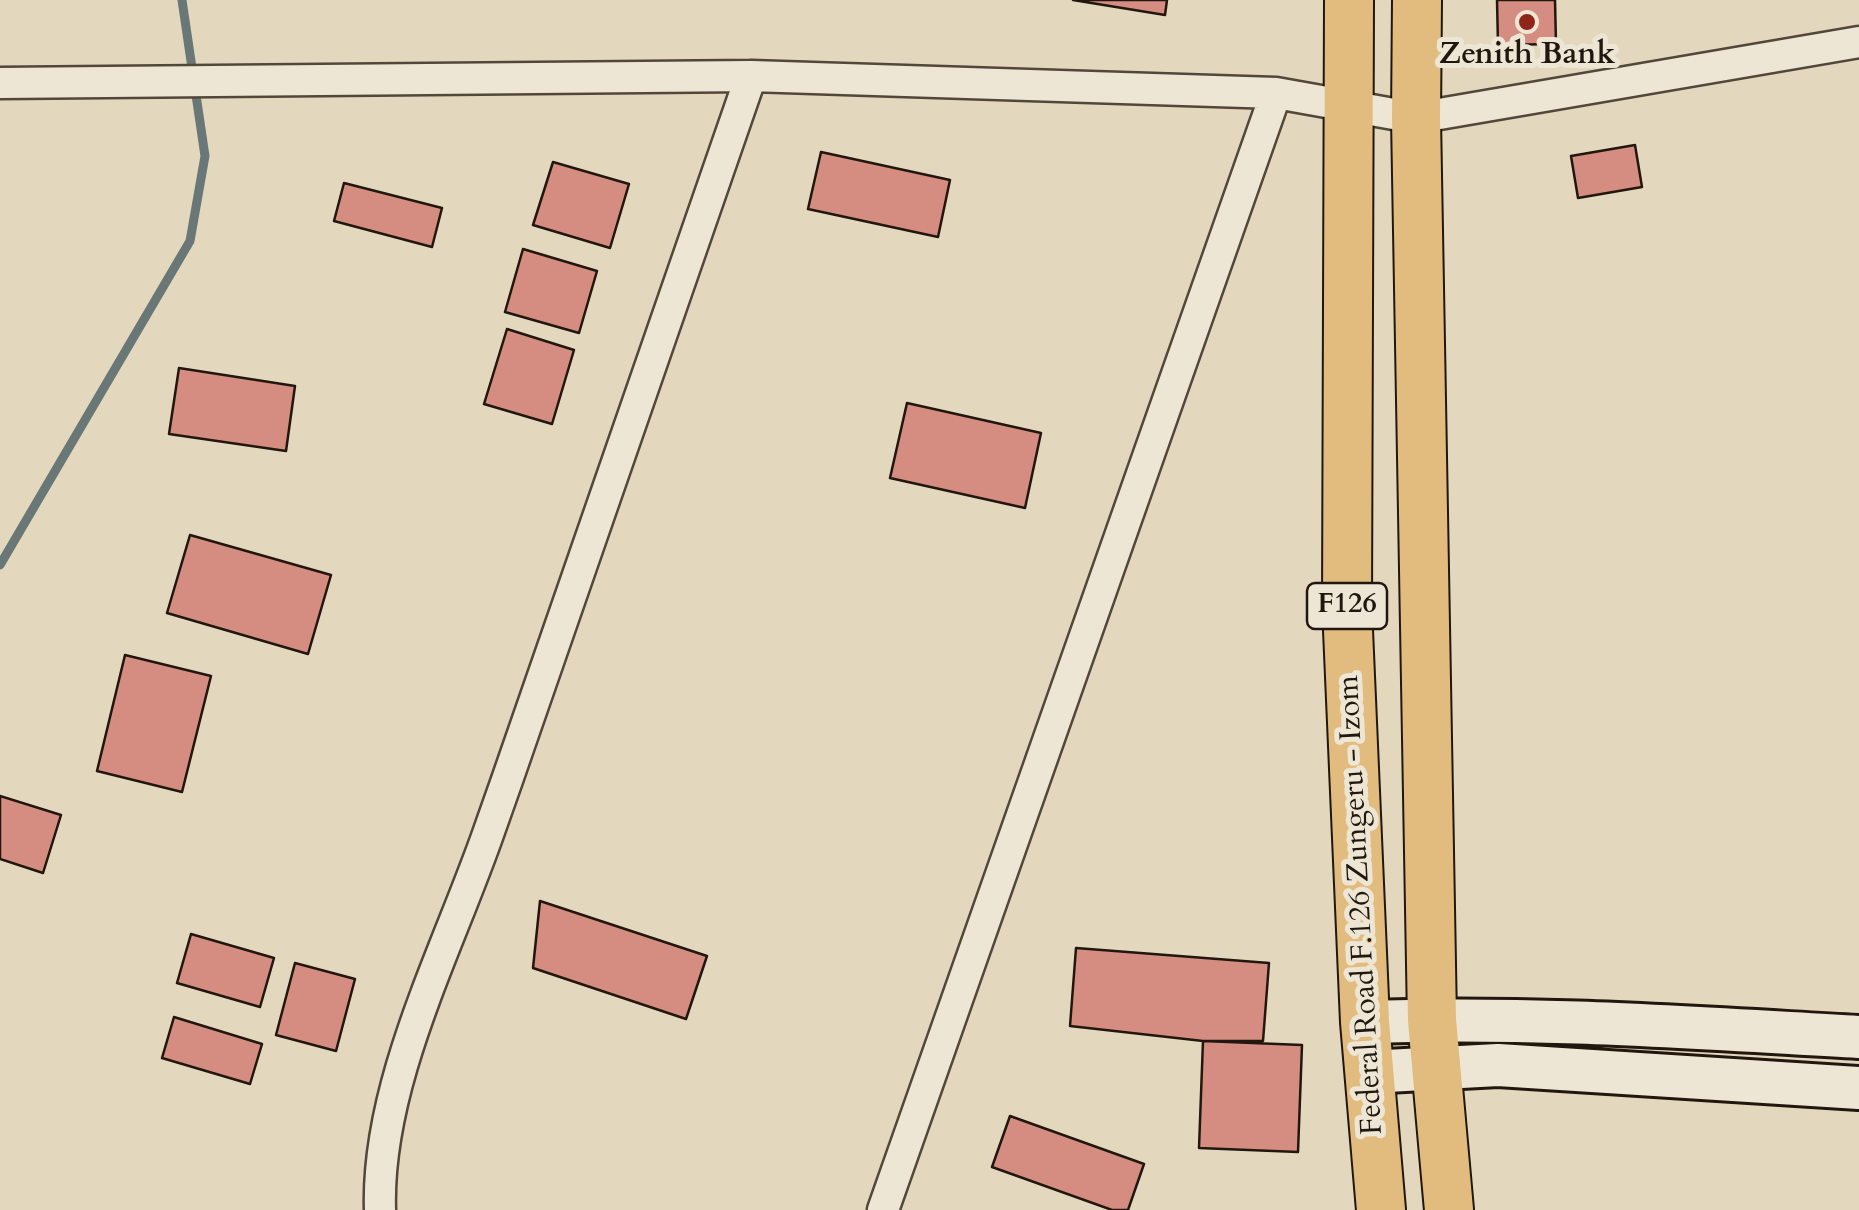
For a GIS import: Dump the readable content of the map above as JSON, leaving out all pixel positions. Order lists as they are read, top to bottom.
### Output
{
  "streets": {
    "main road": ["F126", "Federal Road F.126 Zungeru - Izom"]
  },
  "places": ["Zenith Bank"]
}
